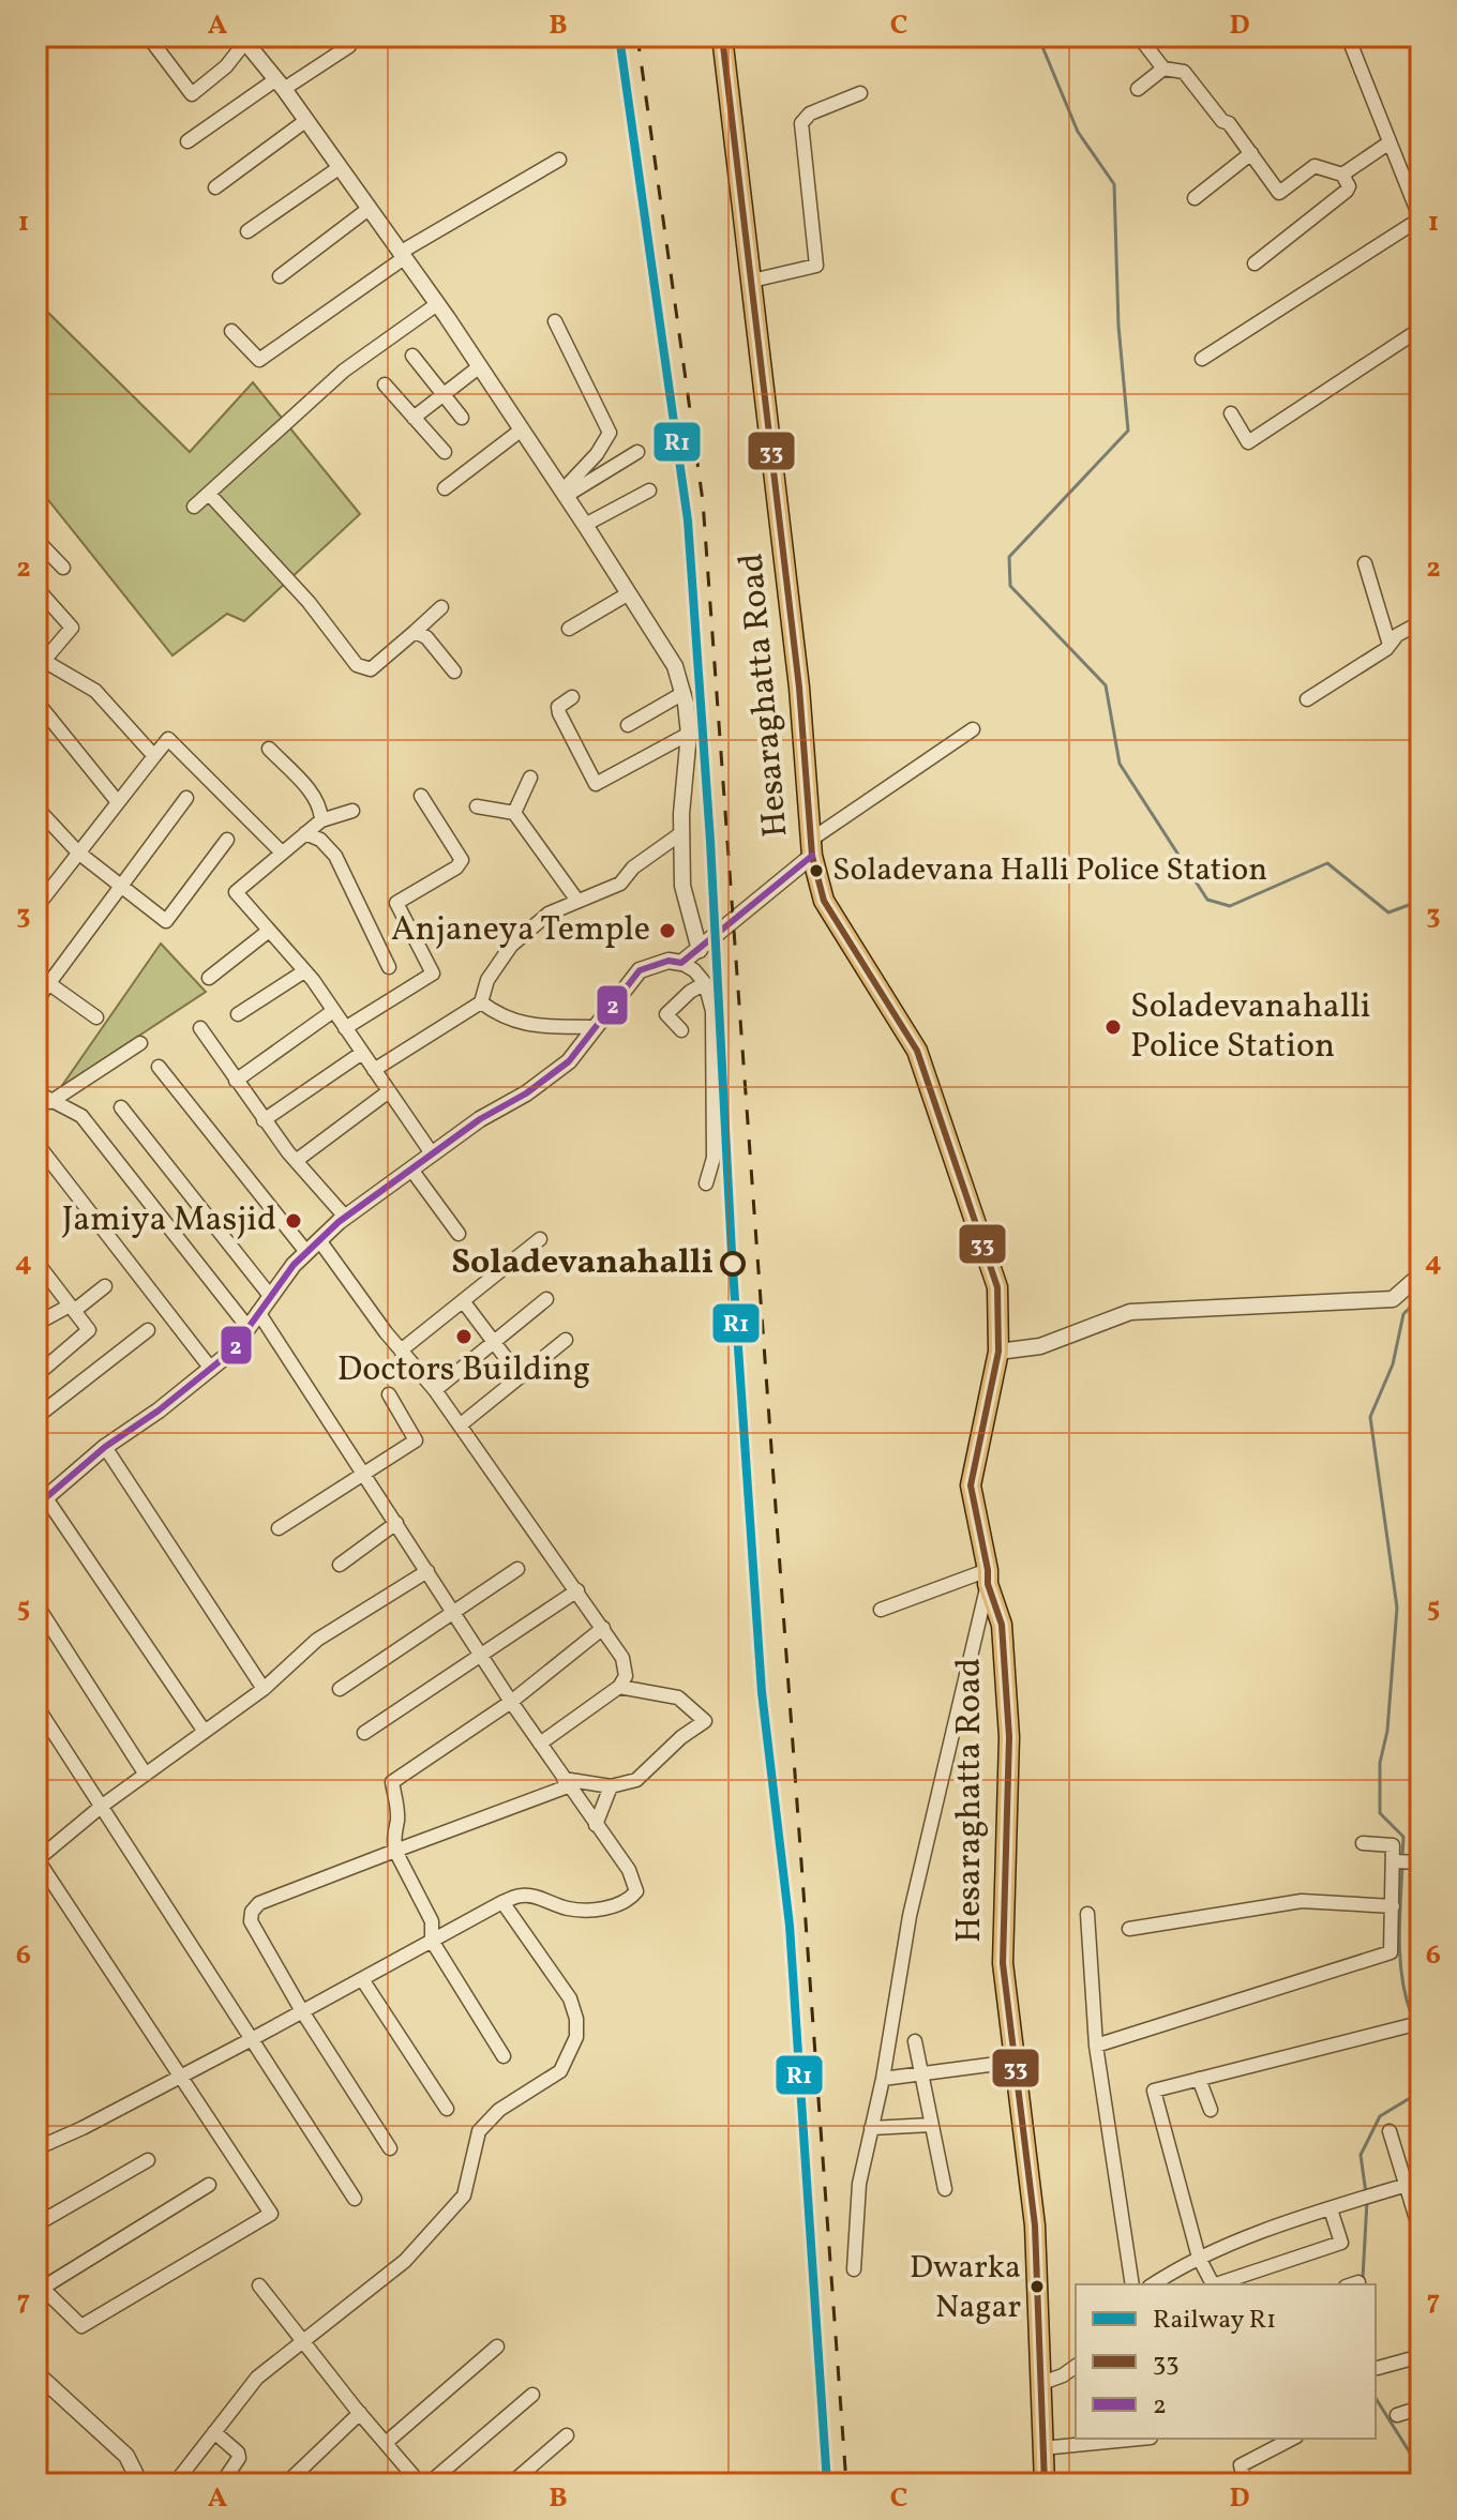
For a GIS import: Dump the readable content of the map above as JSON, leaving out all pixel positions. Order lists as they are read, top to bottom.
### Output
{
  "streets": {
    "main road": ["Hesaraghatta Road"]
  },
  "places": [
    "Soladevana Halli Police Station",
    "Anjaneya Temple",
    "Soladevanahalli Police Station",
    "Jamiya Masjid",
    "Soladevanahalli",
    "Doctors Building",
    "Dwarka Nagar"
  ],
  "lines": ["rail line R1", "transit line 33", "transit line 2"],
  "legend": ["Railway R1", "33", "2"],
  "grid": {
    "columns": [
      "A",
      "B",
      "C",
      "D"
    ],
    "rows": [
      "1",
      "2",
      "3",
      "4",
      "5",
      "6",
      "7"
    ]
  }
}
